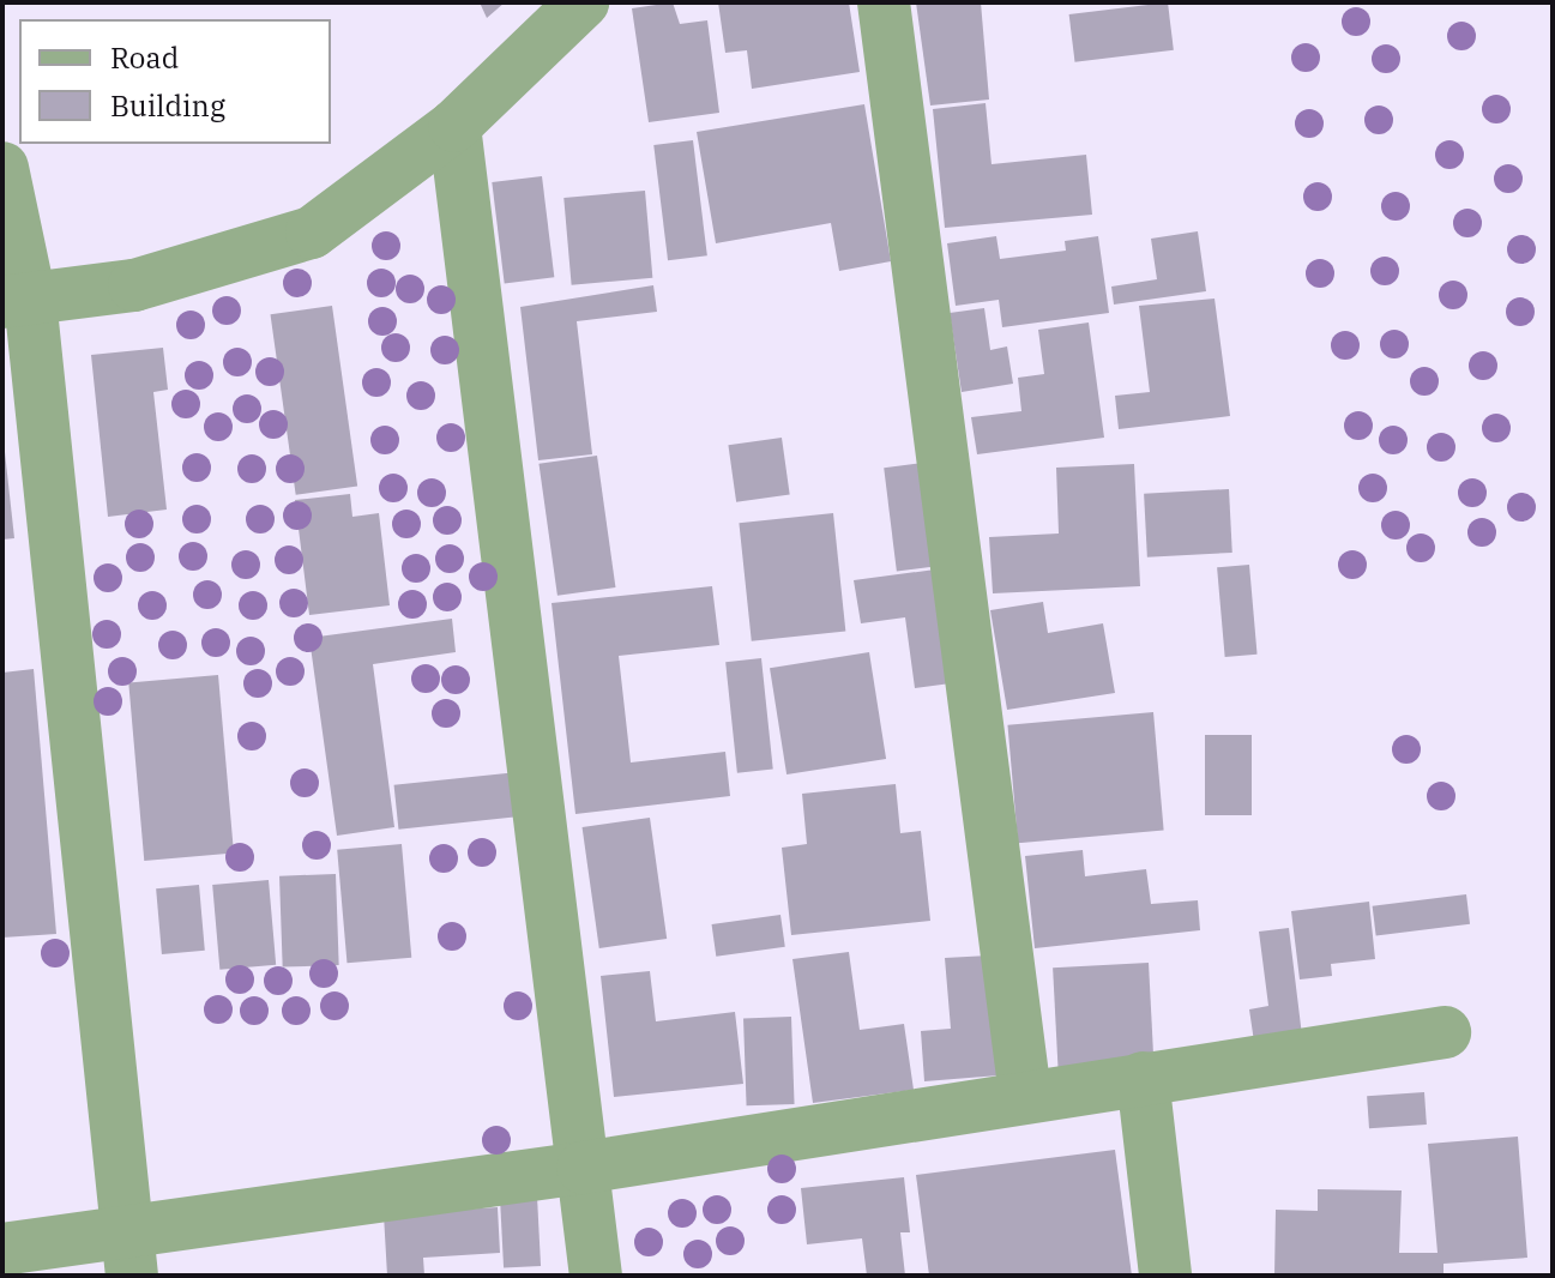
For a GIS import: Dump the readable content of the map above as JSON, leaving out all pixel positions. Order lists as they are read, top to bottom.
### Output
{
  "legend": ["Road", "Building"]
}
